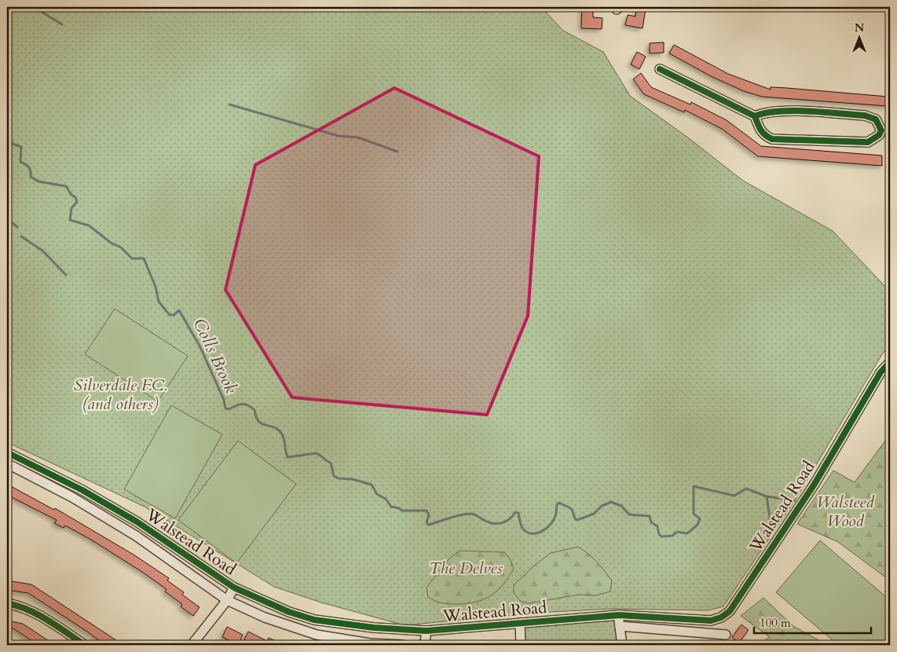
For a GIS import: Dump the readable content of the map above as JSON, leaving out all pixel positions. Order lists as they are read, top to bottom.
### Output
{
  "streets": {
    "street": ["Walstead Road"]
  },
  "water": ["Colls Brook"],
  "parks": ["Silverdale F.C. (and others)", "Walsteed Wood", "The Delves"],
  "scale_bar": "100 m",
  "north": "top"
}
